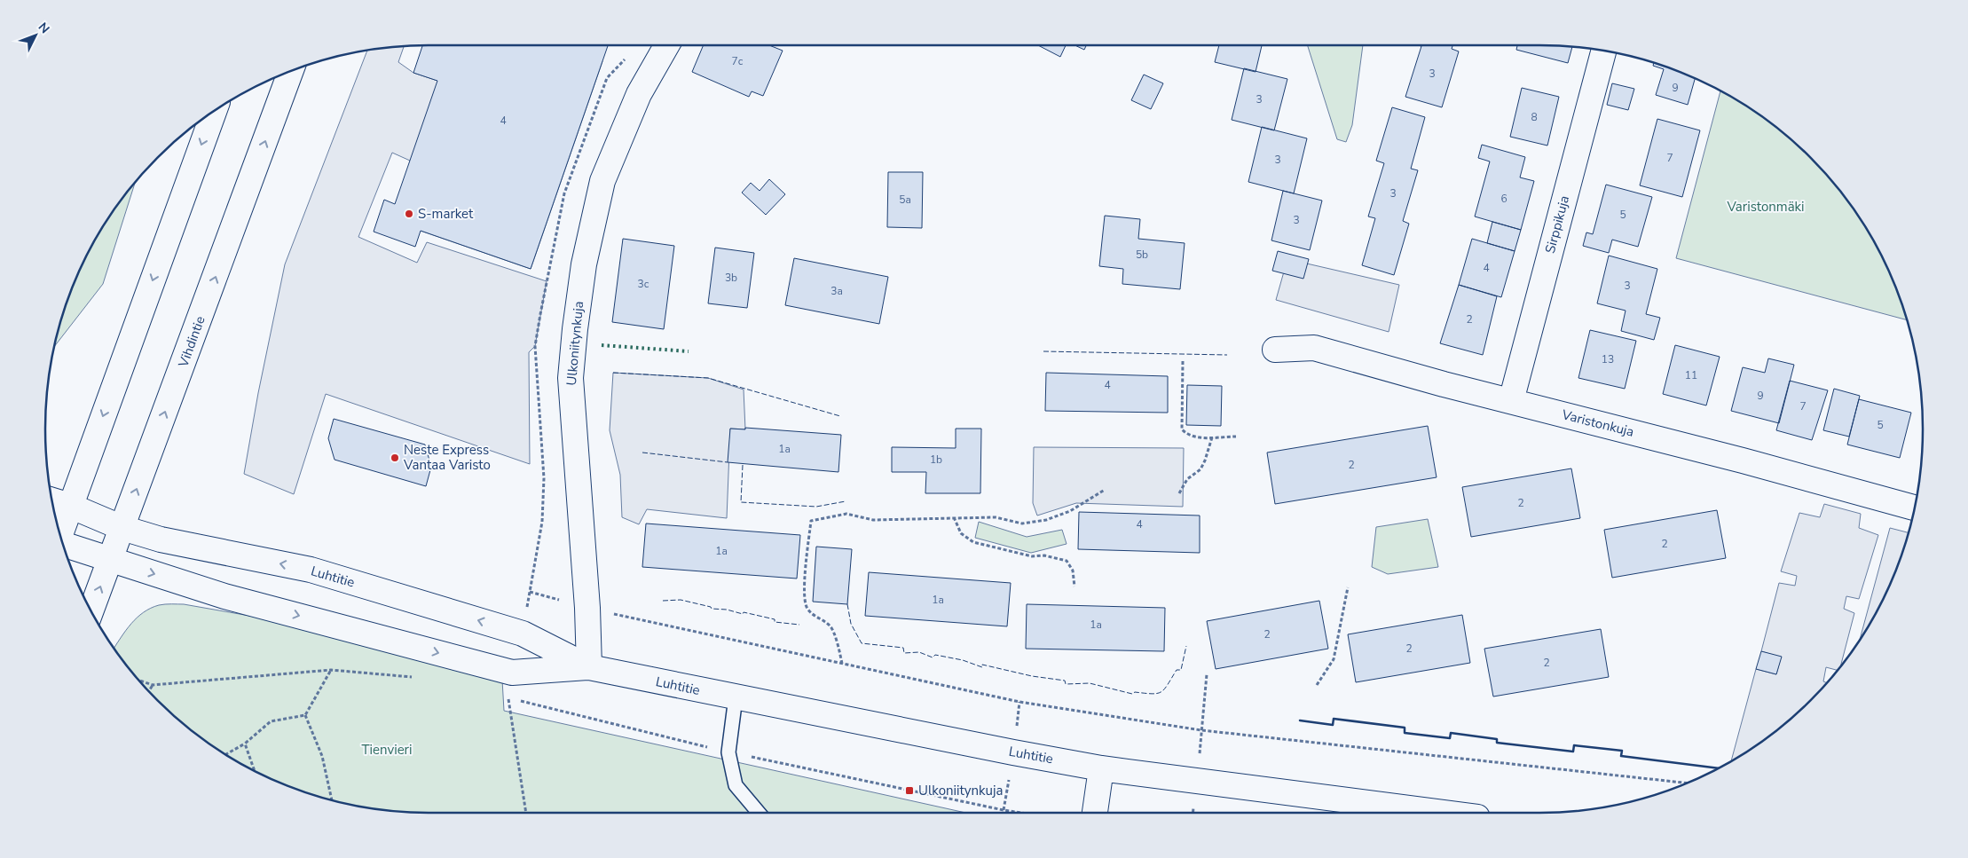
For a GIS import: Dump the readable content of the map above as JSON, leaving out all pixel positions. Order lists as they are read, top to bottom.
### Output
{
  "streets": {
    "street": [
      "Sirppikuja",
      "Vihdintie",
      "Ulkoniitynkuja",
      "Varistonkuja",
      "Luhtitie"
    ]
  },
  "crossings": [
    ["Sirppikuja", "Varistonkuja"],
    ["Vihdintie", "Luhtitie"],
    ["Ulkoniitynkuja", "Luhtitie"]
  ],
  "parks": ["Varistonmäki", "Tienvieri"],
  "places": {
    "other": ["S-market", "Neste Express Vantaa Varisto"],
    "transit": ["Ulkoniitynkuja"]
  },
  "house_numbers": [
    "7c",
    "3",
    "9",
    "3",
    "8",
    "4",
    "7",
    "3",
    "3",
    "6",
    "5a",
    "5",
    "3",
    "5b",
    "4",
    "3b",
    "3c",
    "3",
    "3a",
    "2",
    "13",
    "11",
    "4",
    "9",
    "7",
    "5",
    "1a",
    "1b",
    "2",
    "2",
    "4",
    "2",
    "1a",
    "1a",
    "1a",
    "2",
    "2",
    "2"
  ],
  "north": "top right"
}
